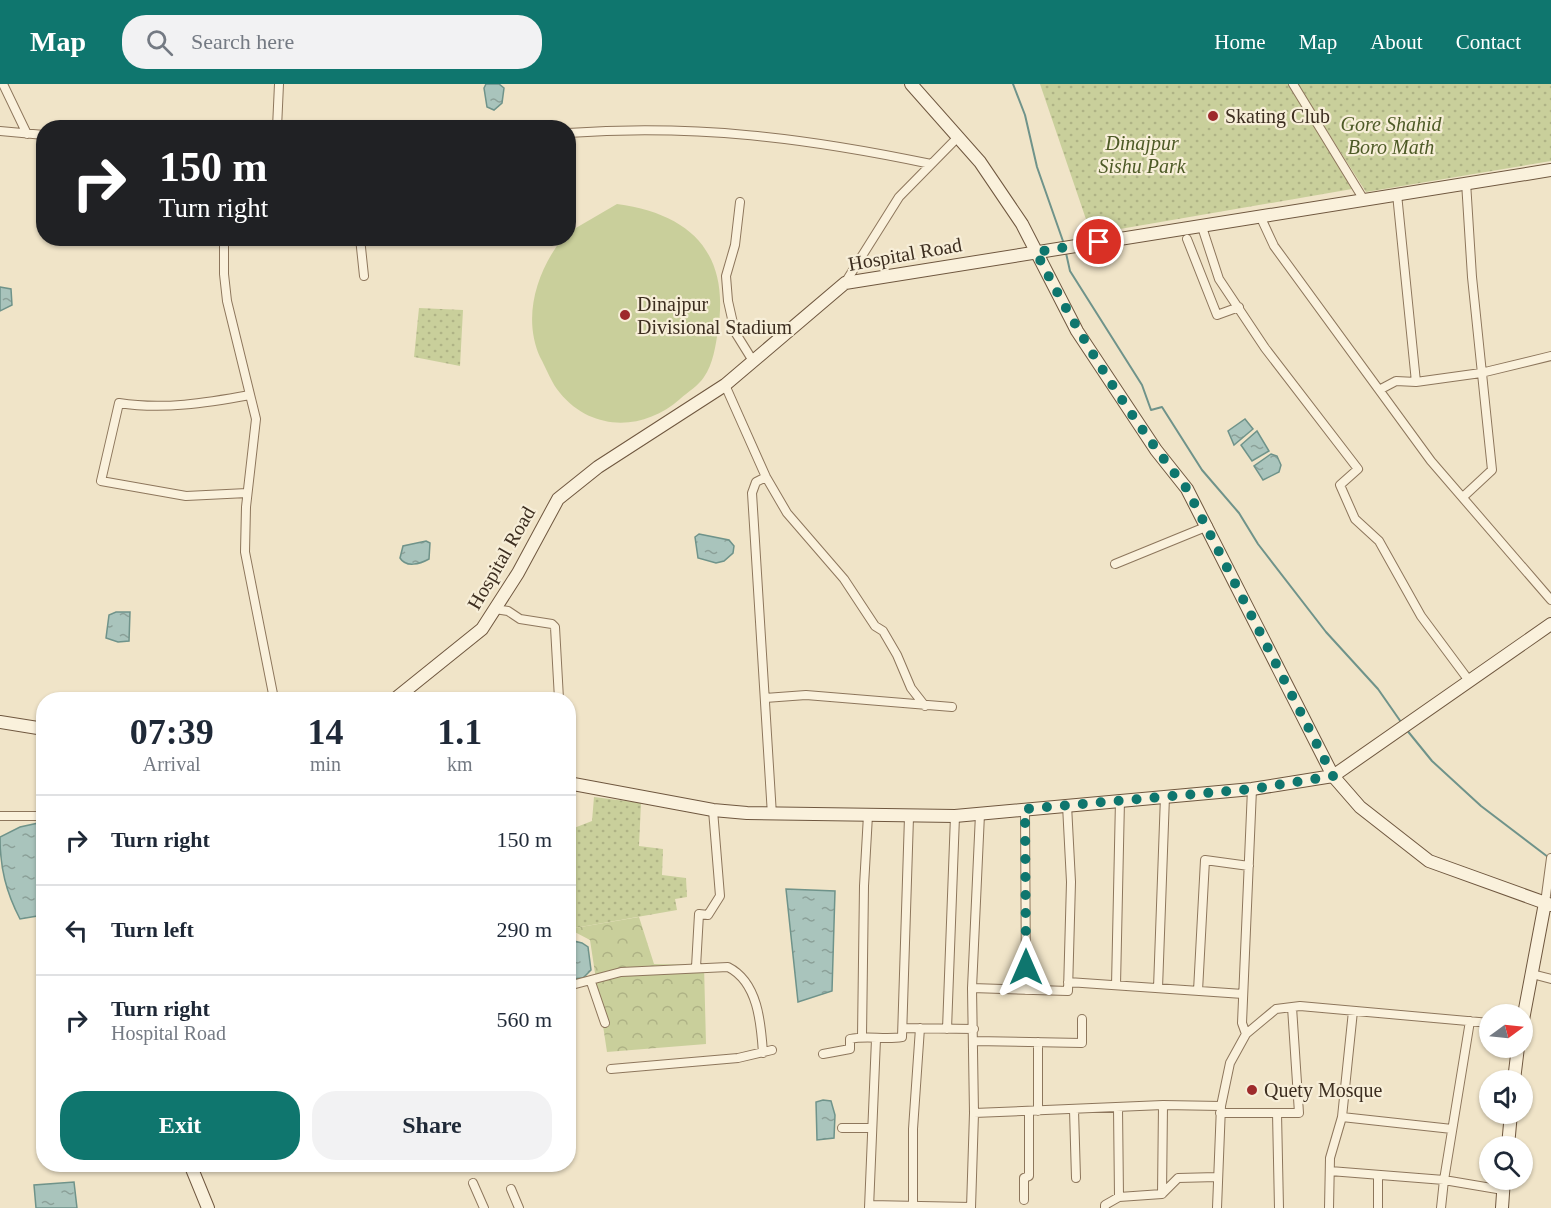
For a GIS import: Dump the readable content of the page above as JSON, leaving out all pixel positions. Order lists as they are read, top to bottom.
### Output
{
  "streets": {
    "street": ["Hospital Road"]
  },
  "parks": ["Gore Shahid Boro Math", "Dinajpur Sishu Park"],
  "places": ["Skating Club", "Dinajpur Divisional Stadium", "Quety Mosque"],
  "north": "right",
  "page": {
    "header": "Map",
    "search": "Search here",
    "nav": [
      "Home",
      "Map",
      "About",
      "Contact"
    ],
    "turn": ["150 m", "Turn right"],
    "eta": [
      "07:39",
      "Arrival",
      "14",
      "min",
      "1.1",
      "km"
    ],
    "list": [
      {
        "name": "Turn right",
        "value": "150 m"
      },
      {
        "name": "Turn left",
        "value": "290 m"
      },
      {
        "name": "Turn right",
        "note": "Hospital Road",
        "value": "560 m"
      }
    ],
    "buttons": ["Exit", "Share"]
  }
}
